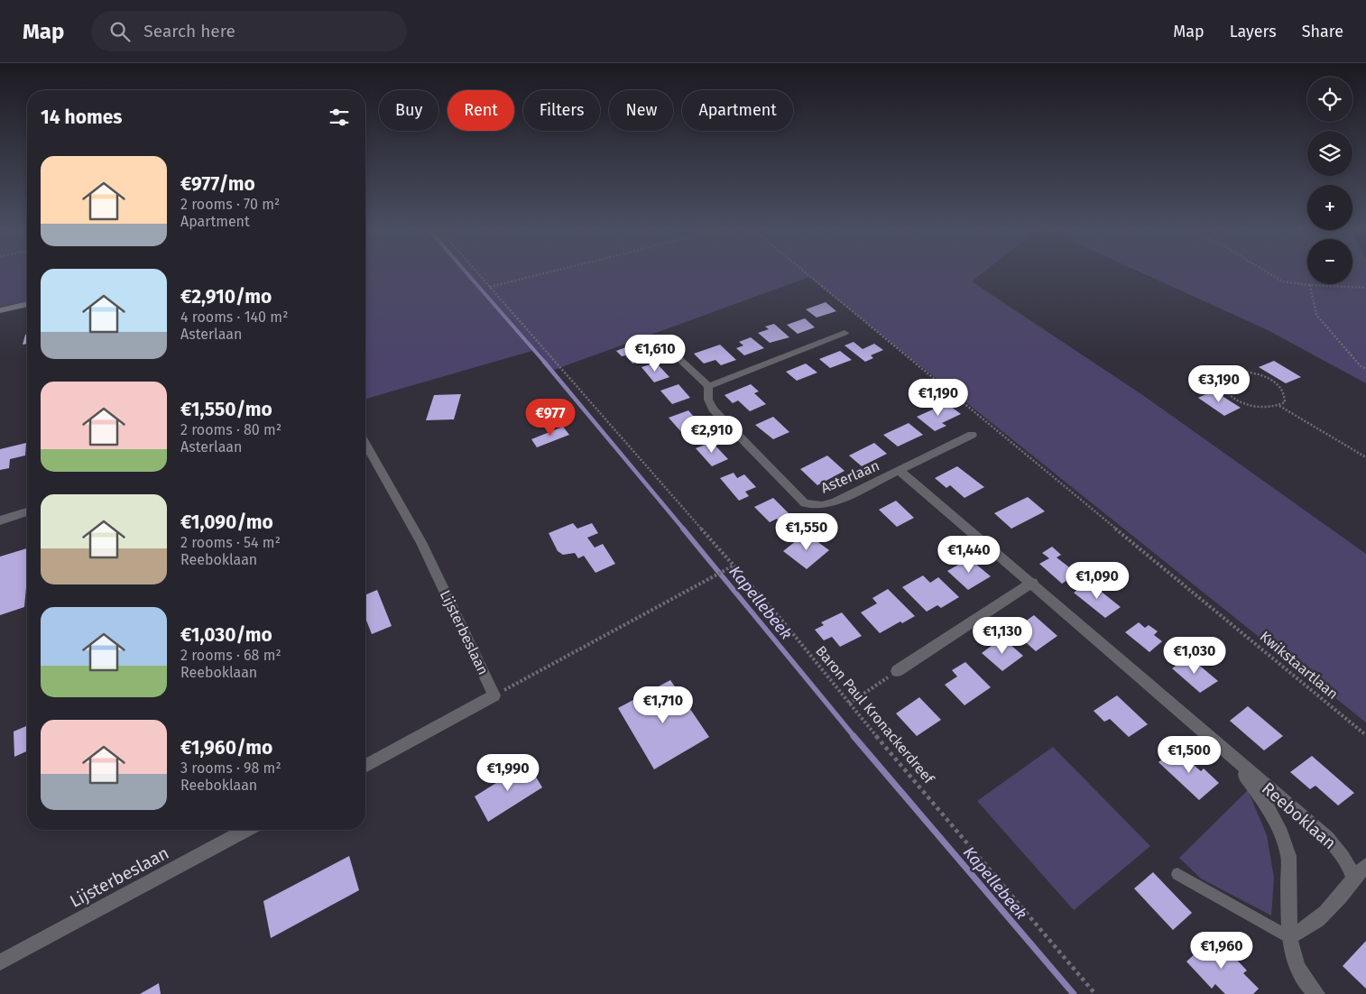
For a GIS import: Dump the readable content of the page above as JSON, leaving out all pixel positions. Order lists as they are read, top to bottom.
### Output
{
  "streets": {
    "street": ["Asterlaan", "Lijsterbeslaan", "Reeboklaan"],
    "path": ["Kwikstaartlaan", "Baron Paul Kronackerdreef"]
  },
  "crossings": [
    ["Asterlaan", "Reeboklaan"]
  ],
  "water": ["Kapellebeek"],
  "page": {
    "header": "Map",
    "search": "Search here",
    "nav": ["Map", "Layers", "Share"],
    "map_buttons": ["+", "−"],
    "chip": [
      "Buy",
      "Rent",
      "Filters",
      "New",
      "Apartment"
    ],
    "heading": "14 homes",
    "list": [
      {
        "name": "€977/mo",
        "note": "2 rooms · 70 m² · Apartment"
      },
      {
        "name": "€2,910/mo",
        "note": "4 rooms · 140 m² · Asterlaan"
      },
      {
        "name": "€1,550/mo",
        "note": "2 rooms · 80 m² · Asterlaan"
      },
      {
        "name": "€1,090/mo",
        "note": "2 rooms · 54 m² · Reeboklaan"
      },
      {
        "name": "€1,030/mo",
        "note": "2 rooms · 68 m² · Reeboklaan"
      },
      {
        "name": "€1,960/mo",
        "note": "3 rooms · 98 m² · Reeboklaan"
      }
    ],
    "price": [
      "€1,610",
      "€3,190",
      "€1,190",
      "€977",
      "€2,910",
      "€1,550",
      "€1,440",
      "€1,090",
      "€1,130",
      "€1,030",
      "€1,710",
      "€1,500",
      "€1,990",
      "€1,960"
    ]
  }
}
